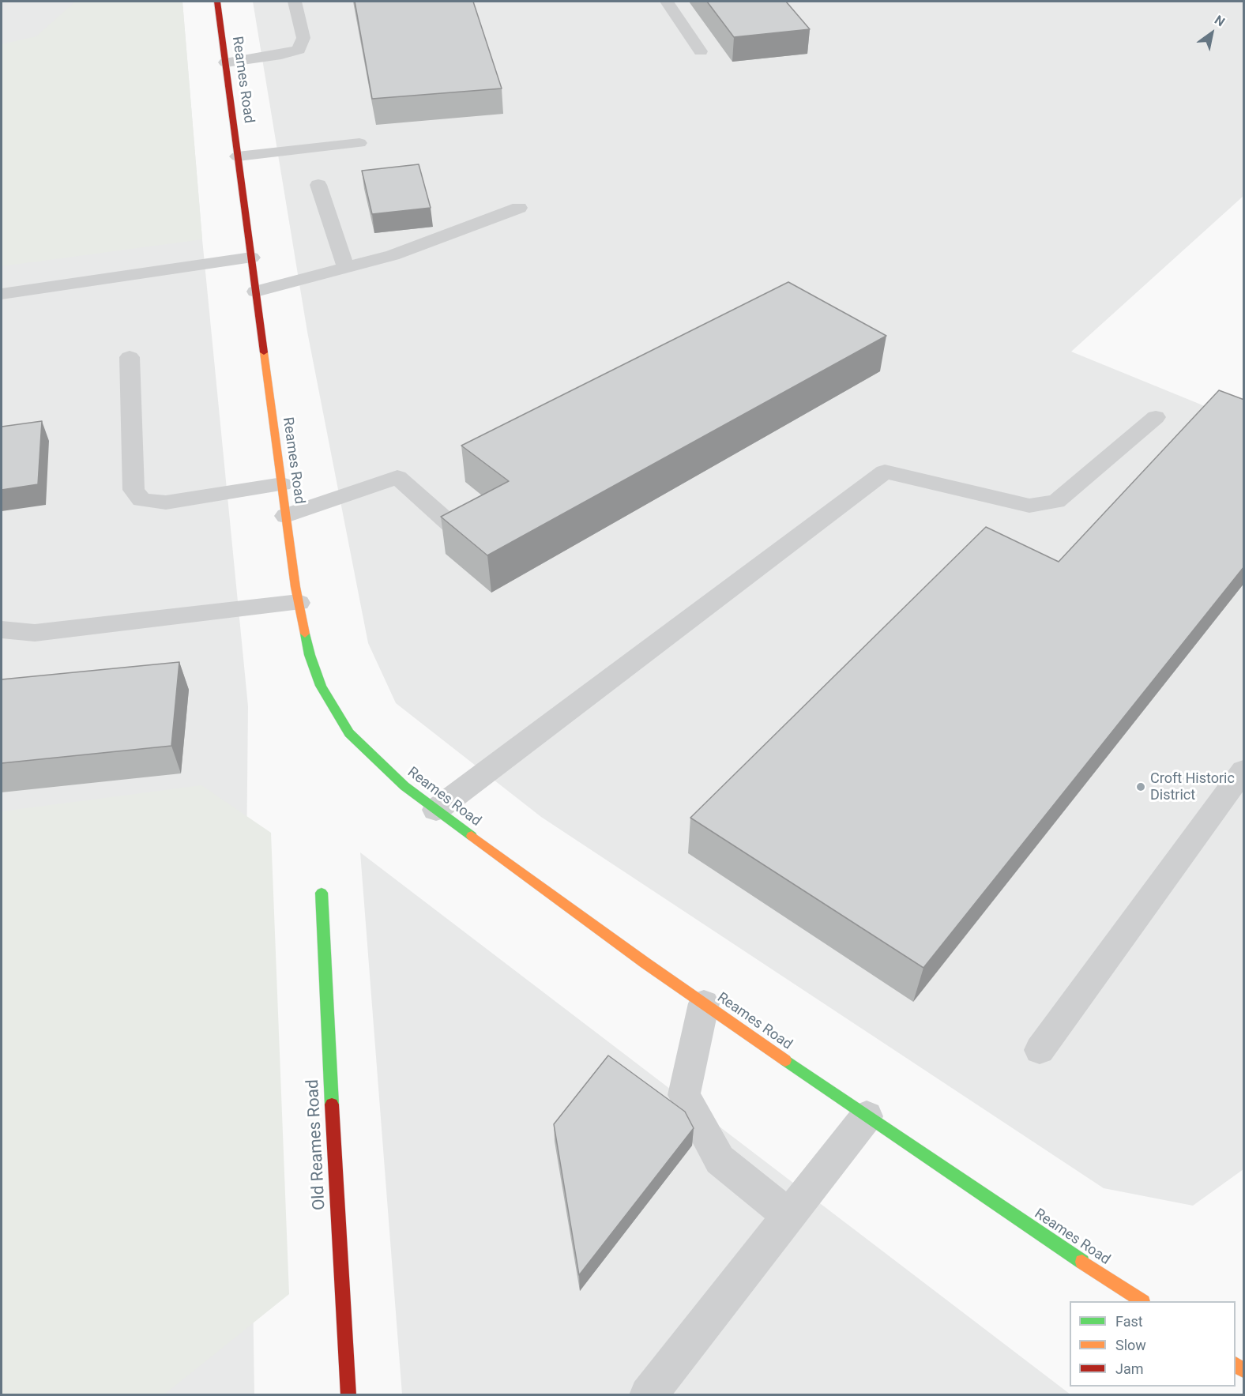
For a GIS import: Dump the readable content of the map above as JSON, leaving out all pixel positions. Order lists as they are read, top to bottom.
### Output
{
  "streets": {
    "main road": ["Reames Road", "Old Reames Road"]
  },
  "places": ["Croft Historic District"],
  "legend": ["Fast", "Slow", "Jam"],
  "north": "top right"
}
